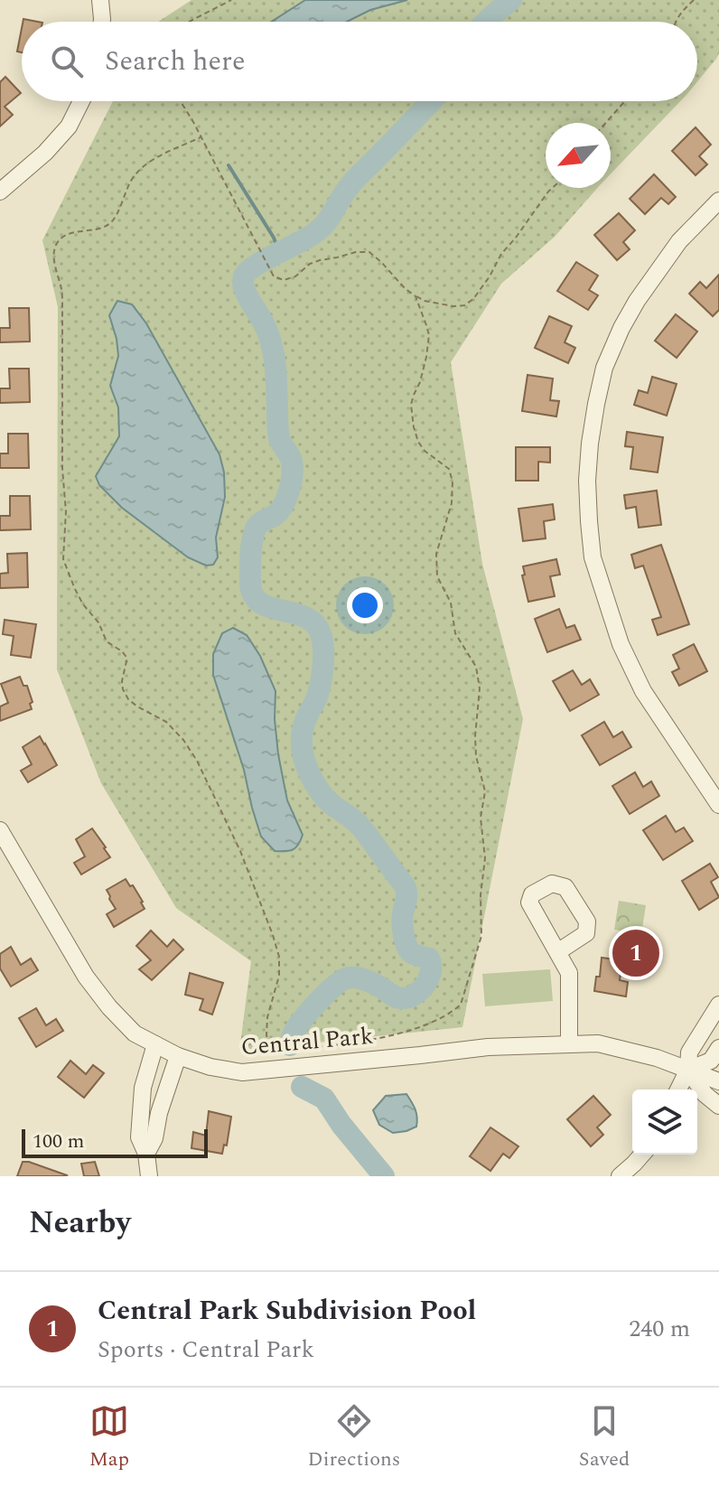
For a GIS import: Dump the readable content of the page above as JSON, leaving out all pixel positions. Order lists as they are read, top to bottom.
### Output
{
  "streets": {
    "street": ["Central Park"]
  },
  "scale_bar": "100 m",
  "north": "bottom left",
  "page": {
    "search": "Search here",
    "pins": "1",
    "scale": "100 m",
    "heading": "Nearby",
    "list": [
      {
        "mark": "1",
        "name": "Central Park Subdivision Pool",
        "note": "Sports · Central Park",
        "value": "240 m"
      }
    ],
    "nav": ["Map", "Directions", "Saved"]
  }
}
